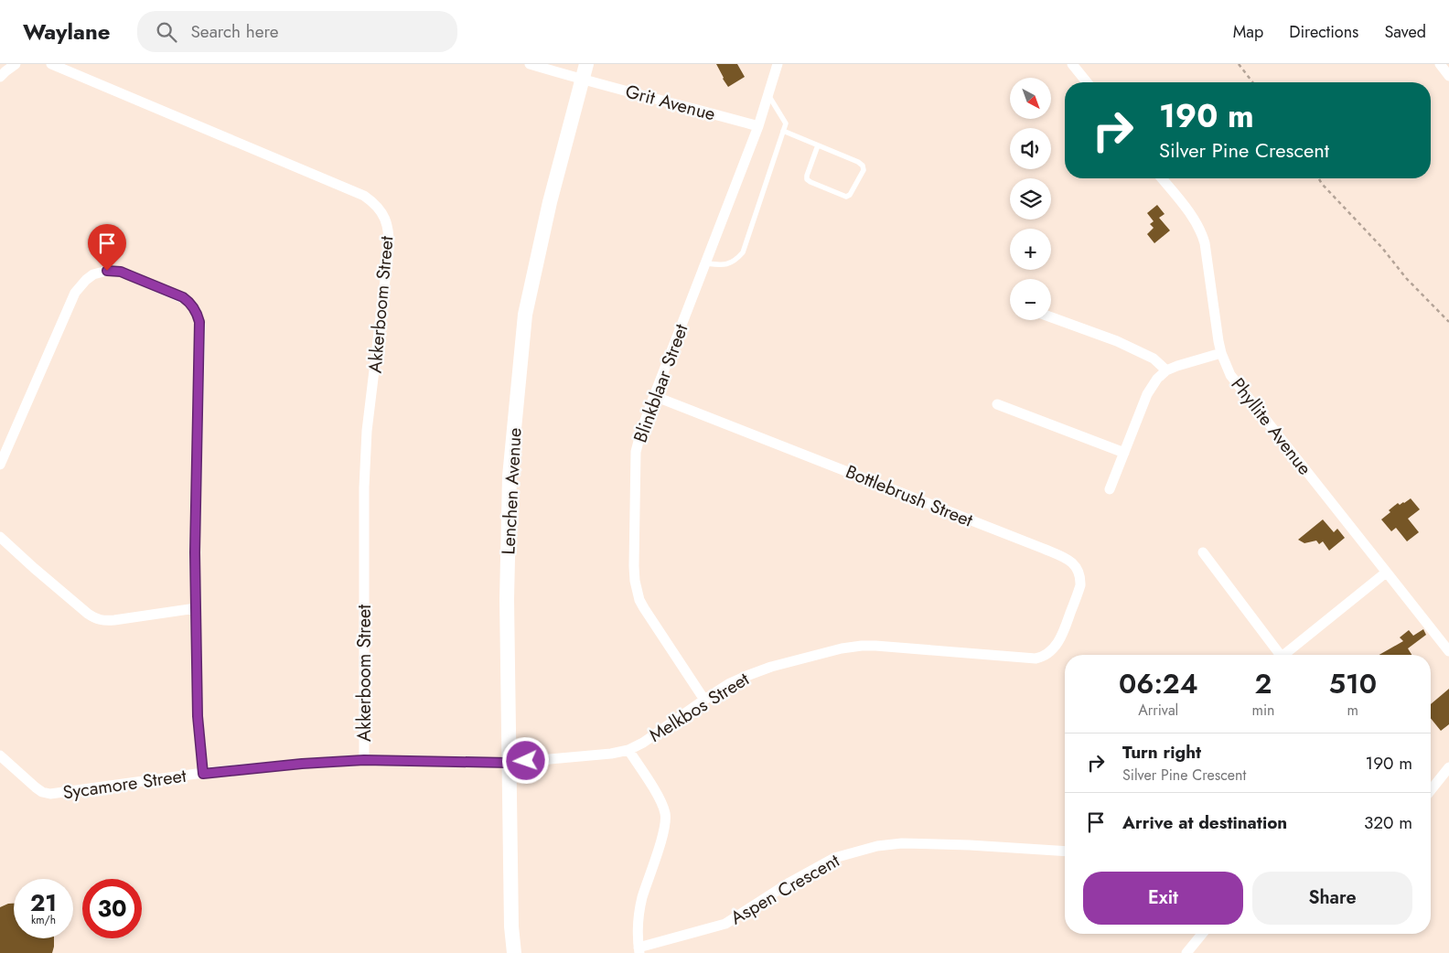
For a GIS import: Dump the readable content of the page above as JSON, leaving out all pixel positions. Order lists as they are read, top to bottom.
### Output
{
  "streets": {
    "main road": ["Lenchen Avenue"],
    "street": [
      "Grit Avenue",
      "Akkerboom Street",
      "Blinkblaar Street",
      "Phyllite Avenue",
      "Bottlebrush Street",
      "Melkbos Street",
      "Sycamore Street",
      "Aspen Crescent"
    ]
  },
  "crossings": [
    ["Grit Avenue", "Blinkblaar Street"],
    ["Grit Avenue", "Lenchen Avenue"],
    ["Akkerboom Street", "Sycamore Street"],
    ["Blinkblaar Street", "Bottlebrush Street"],
    ["Blinkblaar Street", "Melkbos Street"],
    ["Lenchen Avenue", "Melkbos Street"],
    ["Lenchen Avenue", "Sycamore Street"],
    ["Bottlebrush Street", "Melkbos Street"],
    ["Melkbos Street", "Sycamore Street"],
    ["Melkbos Street", "Aspen Crescent"]
  ],
  "north": "bottom right",
  "page": {
    "header": "Waylane",
    "search": "Search here",
    "nav": ["Map", "Directions", "Saved"],
    "map_buttons": ["+", "−"],
    "turn": ["190 m", "Silver Pine Crescent"],
    "eta": [
      "06:24",
      "Arrival",
      "2",
      "min",
      "510",
      "m"
    ],
    "list": [
      {
        "name": "Turn right",
        "note": "Silver Pine Crescent",
        "value": "190 m"
      },
      {
        "name": "Arrive at destination",
        "value": "320 m"
      }
    ],
    "buttons": ["Exit", "Share"],
    "speed": "21 km/h",
    "limit": "30"
  }
}
